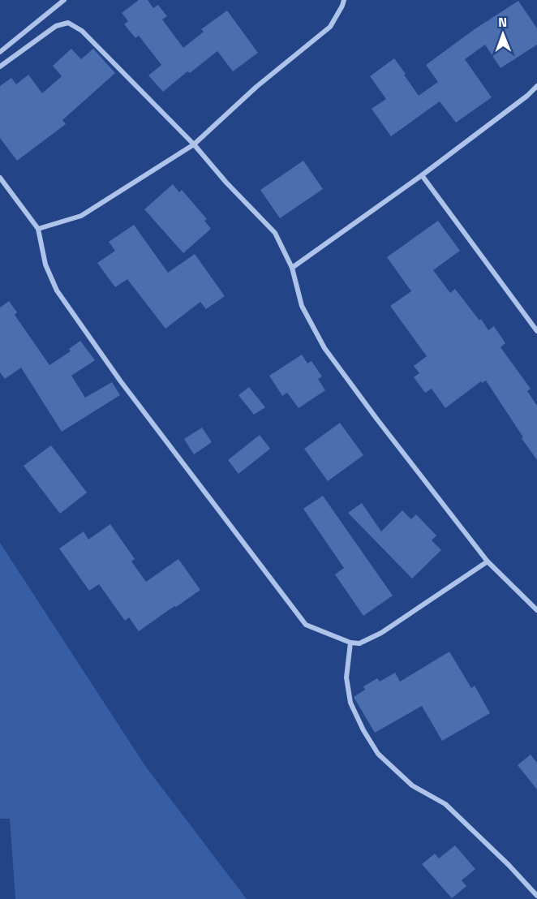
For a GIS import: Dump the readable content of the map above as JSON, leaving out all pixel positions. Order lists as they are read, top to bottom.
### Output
{
  "north": "top"
}
